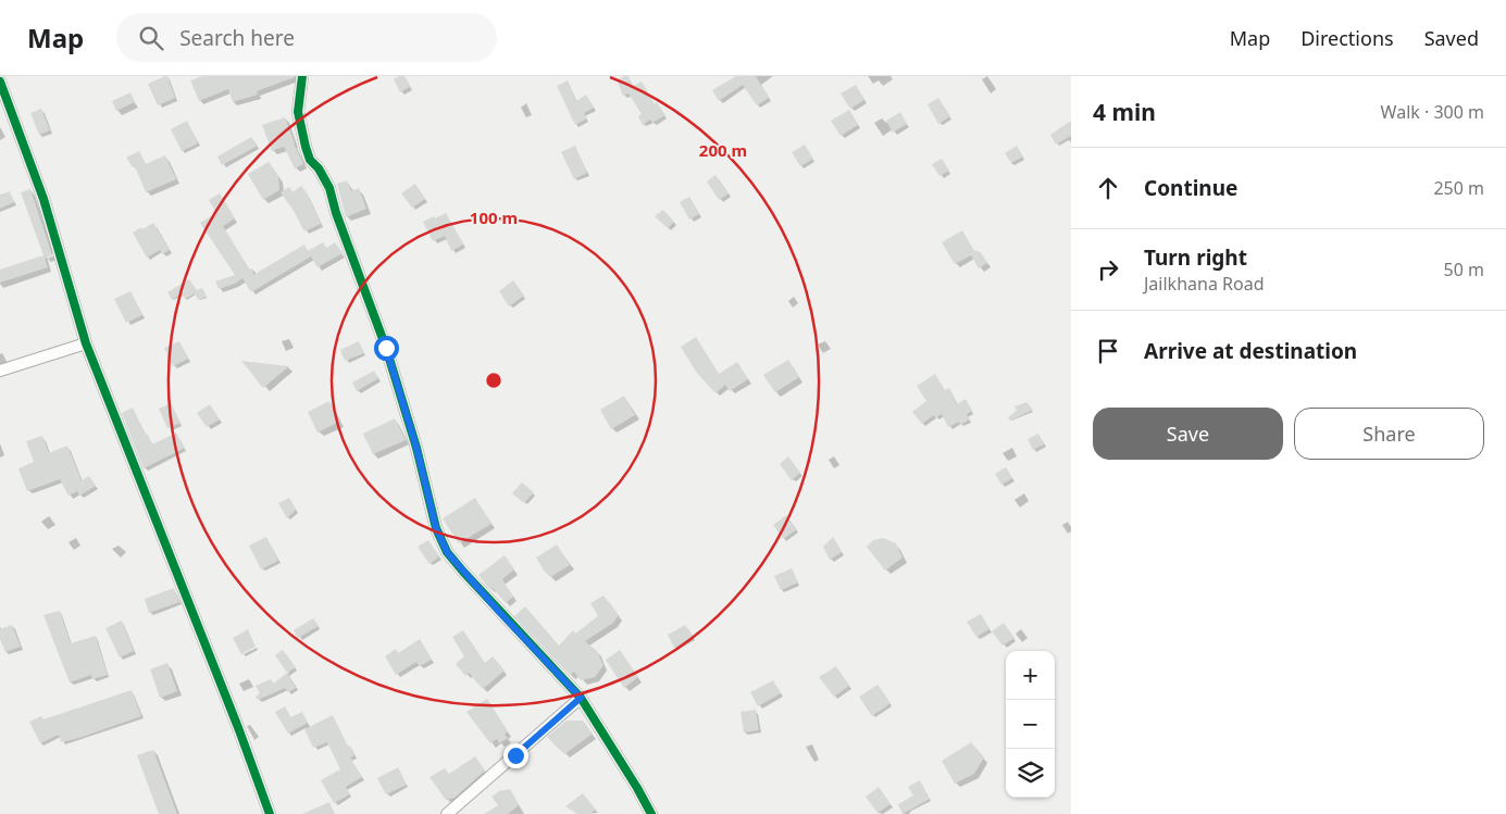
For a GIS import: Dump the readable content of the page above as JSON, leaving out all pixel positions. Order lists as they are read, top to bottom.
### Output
{
  "page": {
    "header": "Map",
    "search": "Search here",
    "nav": ["Map", "Directions", "Saved"],
    "heading": ["4 min", "Walk · 300 m"],
    "list": [
      ["Continue", "250 m"],
      ["Turn right", "Jailkhana Road", "50 m"],
      "Arrive at destination"
    ],
    "buttons": ["Save", "Share"],
    "map_buttons": ["+", "−"]
  },
  "rings": ["200 m", "100 m"]
}
